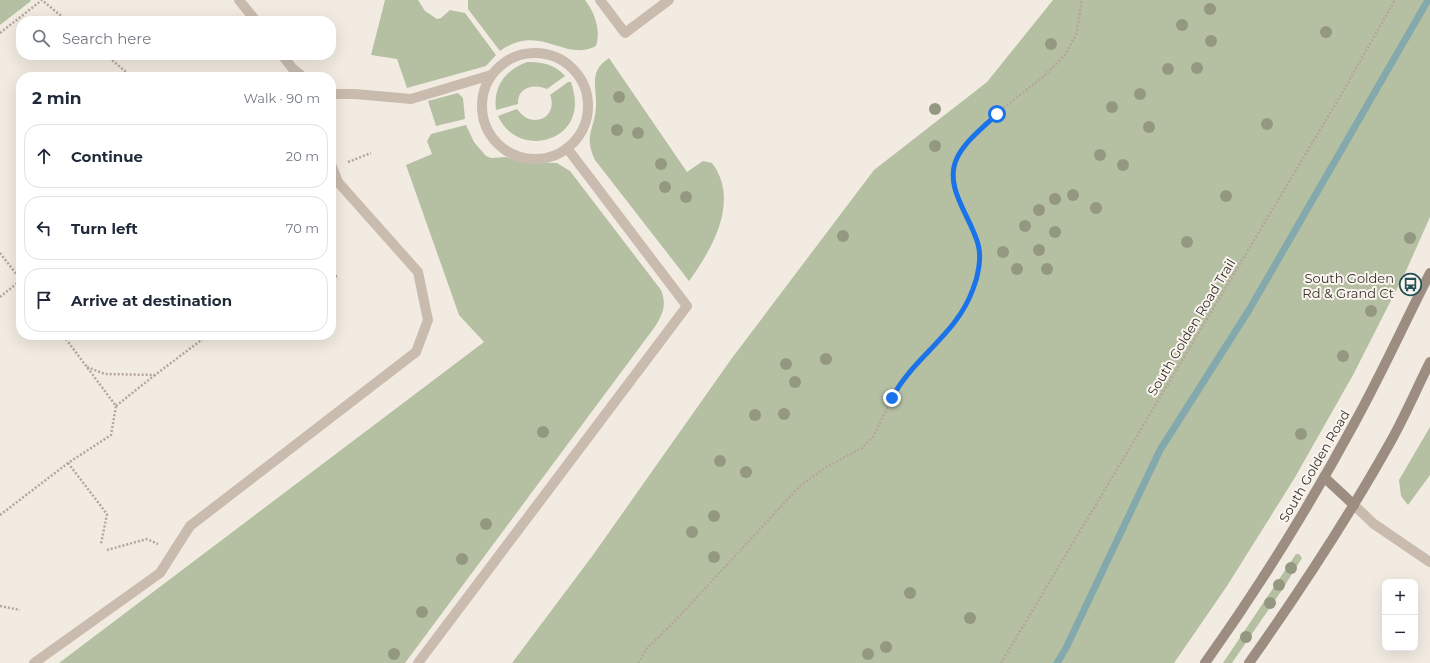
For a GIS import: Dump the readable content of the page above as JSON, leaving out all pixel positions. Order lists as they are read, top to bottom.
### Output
{
  "streets": {
    "main road": ["South Golden Road"],
    "path": ["South Golden Road Trail"]
  },
  "places": {
    "bus stop": ["South Golden Rd & Grand Ct"]
  },
  "page": {
    "search": "Search here",
    "heading": ["2 min", "Walk · 90 m"],
    "list": [
      ["Continue", "20 m"],
      ["Turn left", "70 m"],
      "Arrive at destination"
    ],
    "map_buttons": ["+", "−"]
  }
}
